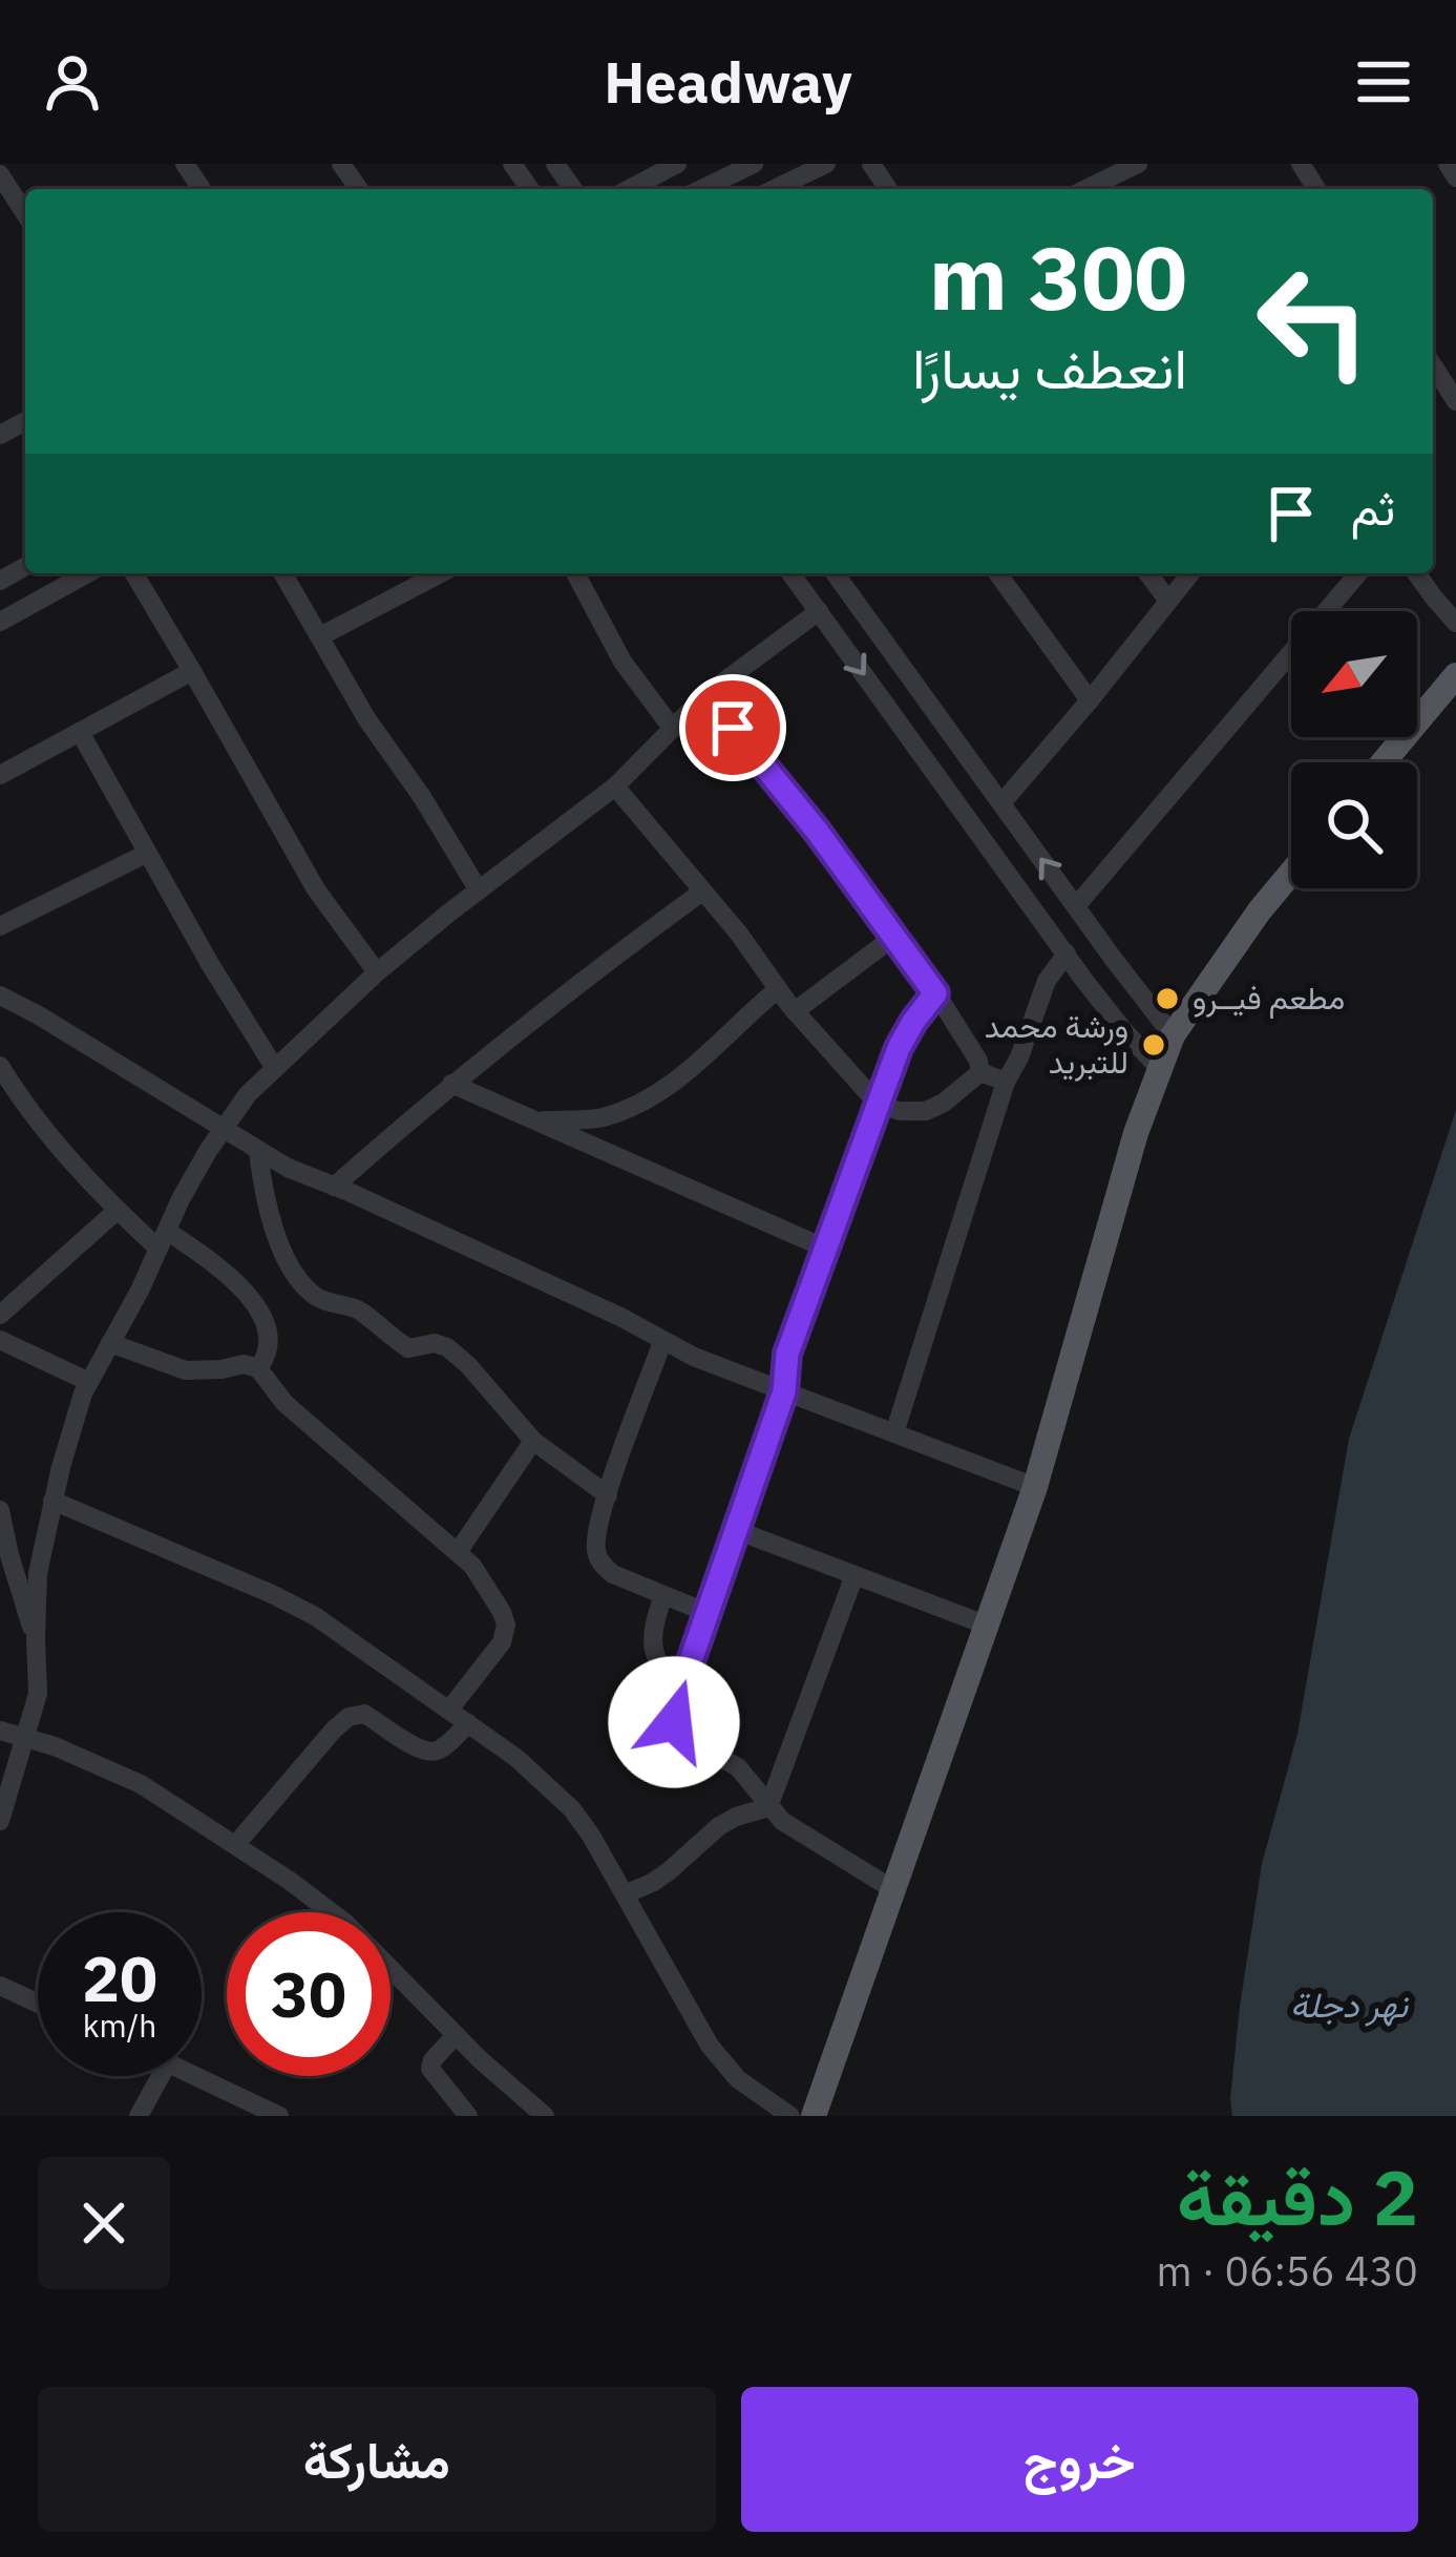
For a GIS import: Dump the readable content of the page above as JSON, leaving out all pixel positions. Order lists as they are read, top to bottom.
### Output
{
  "water": ["نهر دجلة"],
  "places": ["مطعم فيــرو", "ورشة محمد للتبريد"],
  "north": "bottom left",
  "page": {
    "header": "Headway",
    "turn": ["300 m", "انعطف يسارًا"],
    "then": "ثم",
    "speed": "20 km/h",
    "limit": "30",
    "heading": ["2 دقيقة", "430 m · 06:56"],
    "buttons": ["خروج", "مشاركة"]
  }
}
